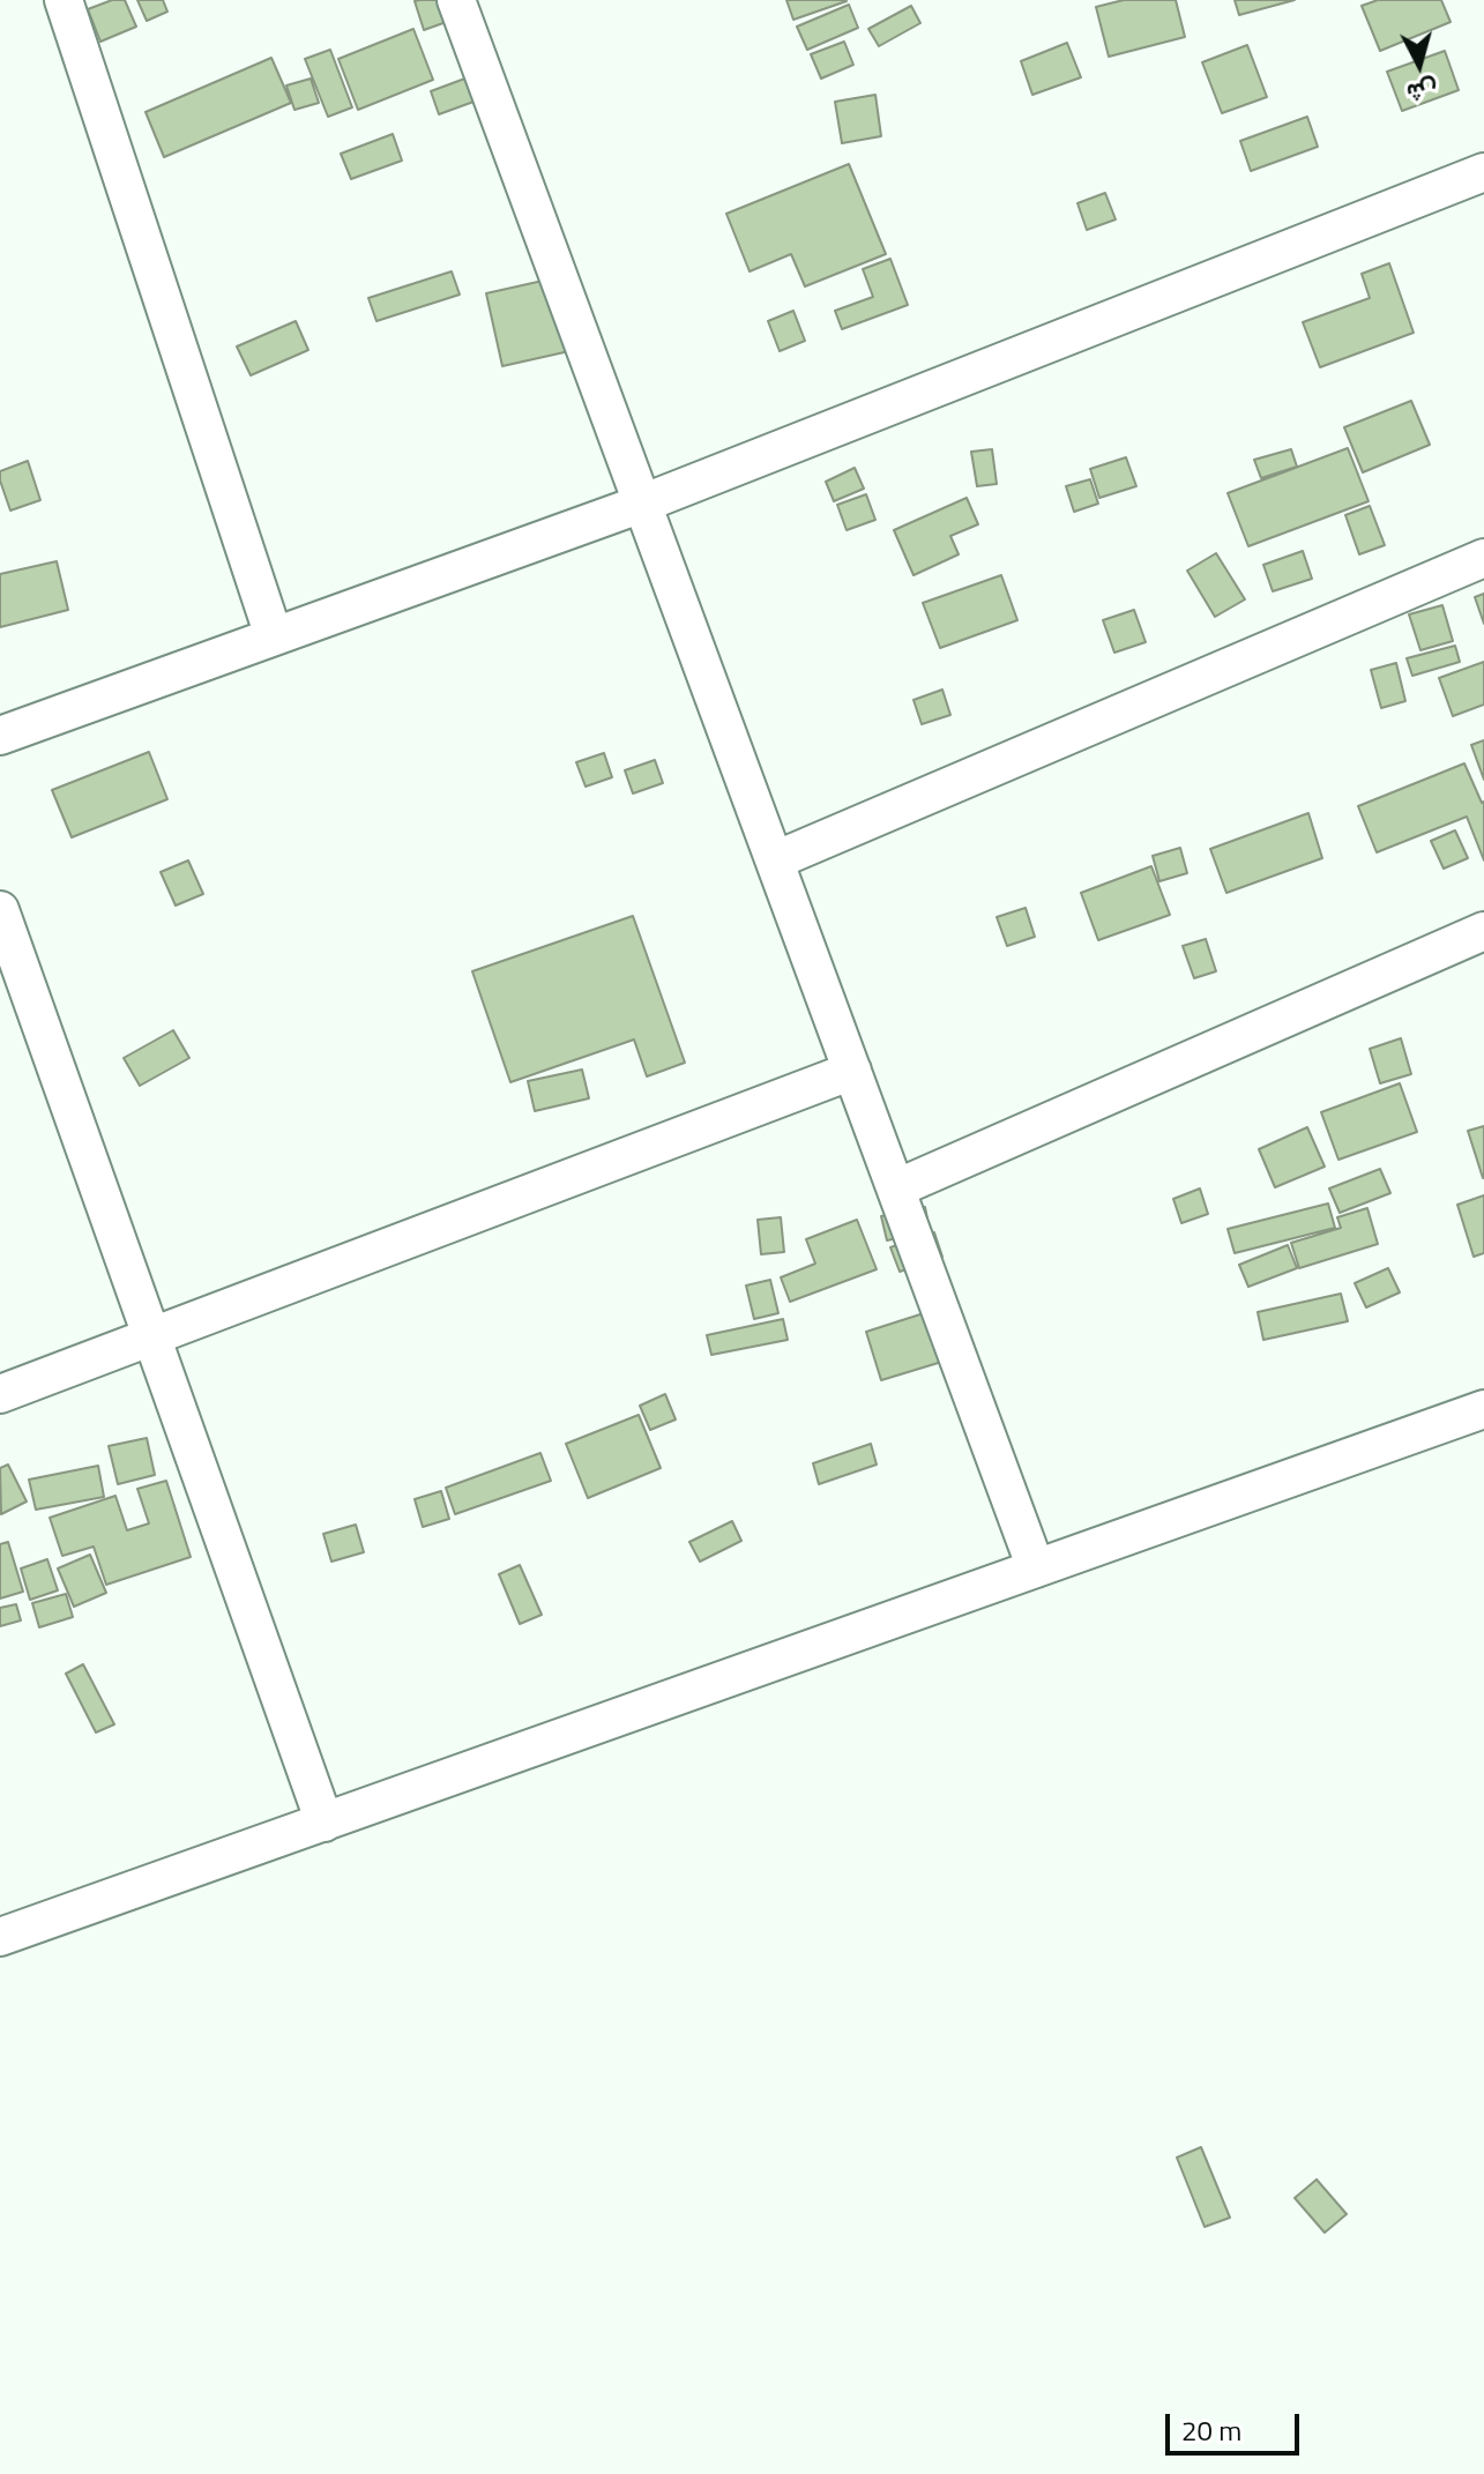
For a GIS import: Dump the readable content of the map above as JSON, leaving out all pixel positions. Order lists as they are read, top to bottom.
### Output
{
  "scale_bar": "20 m",
  "north": "bottom"
}
